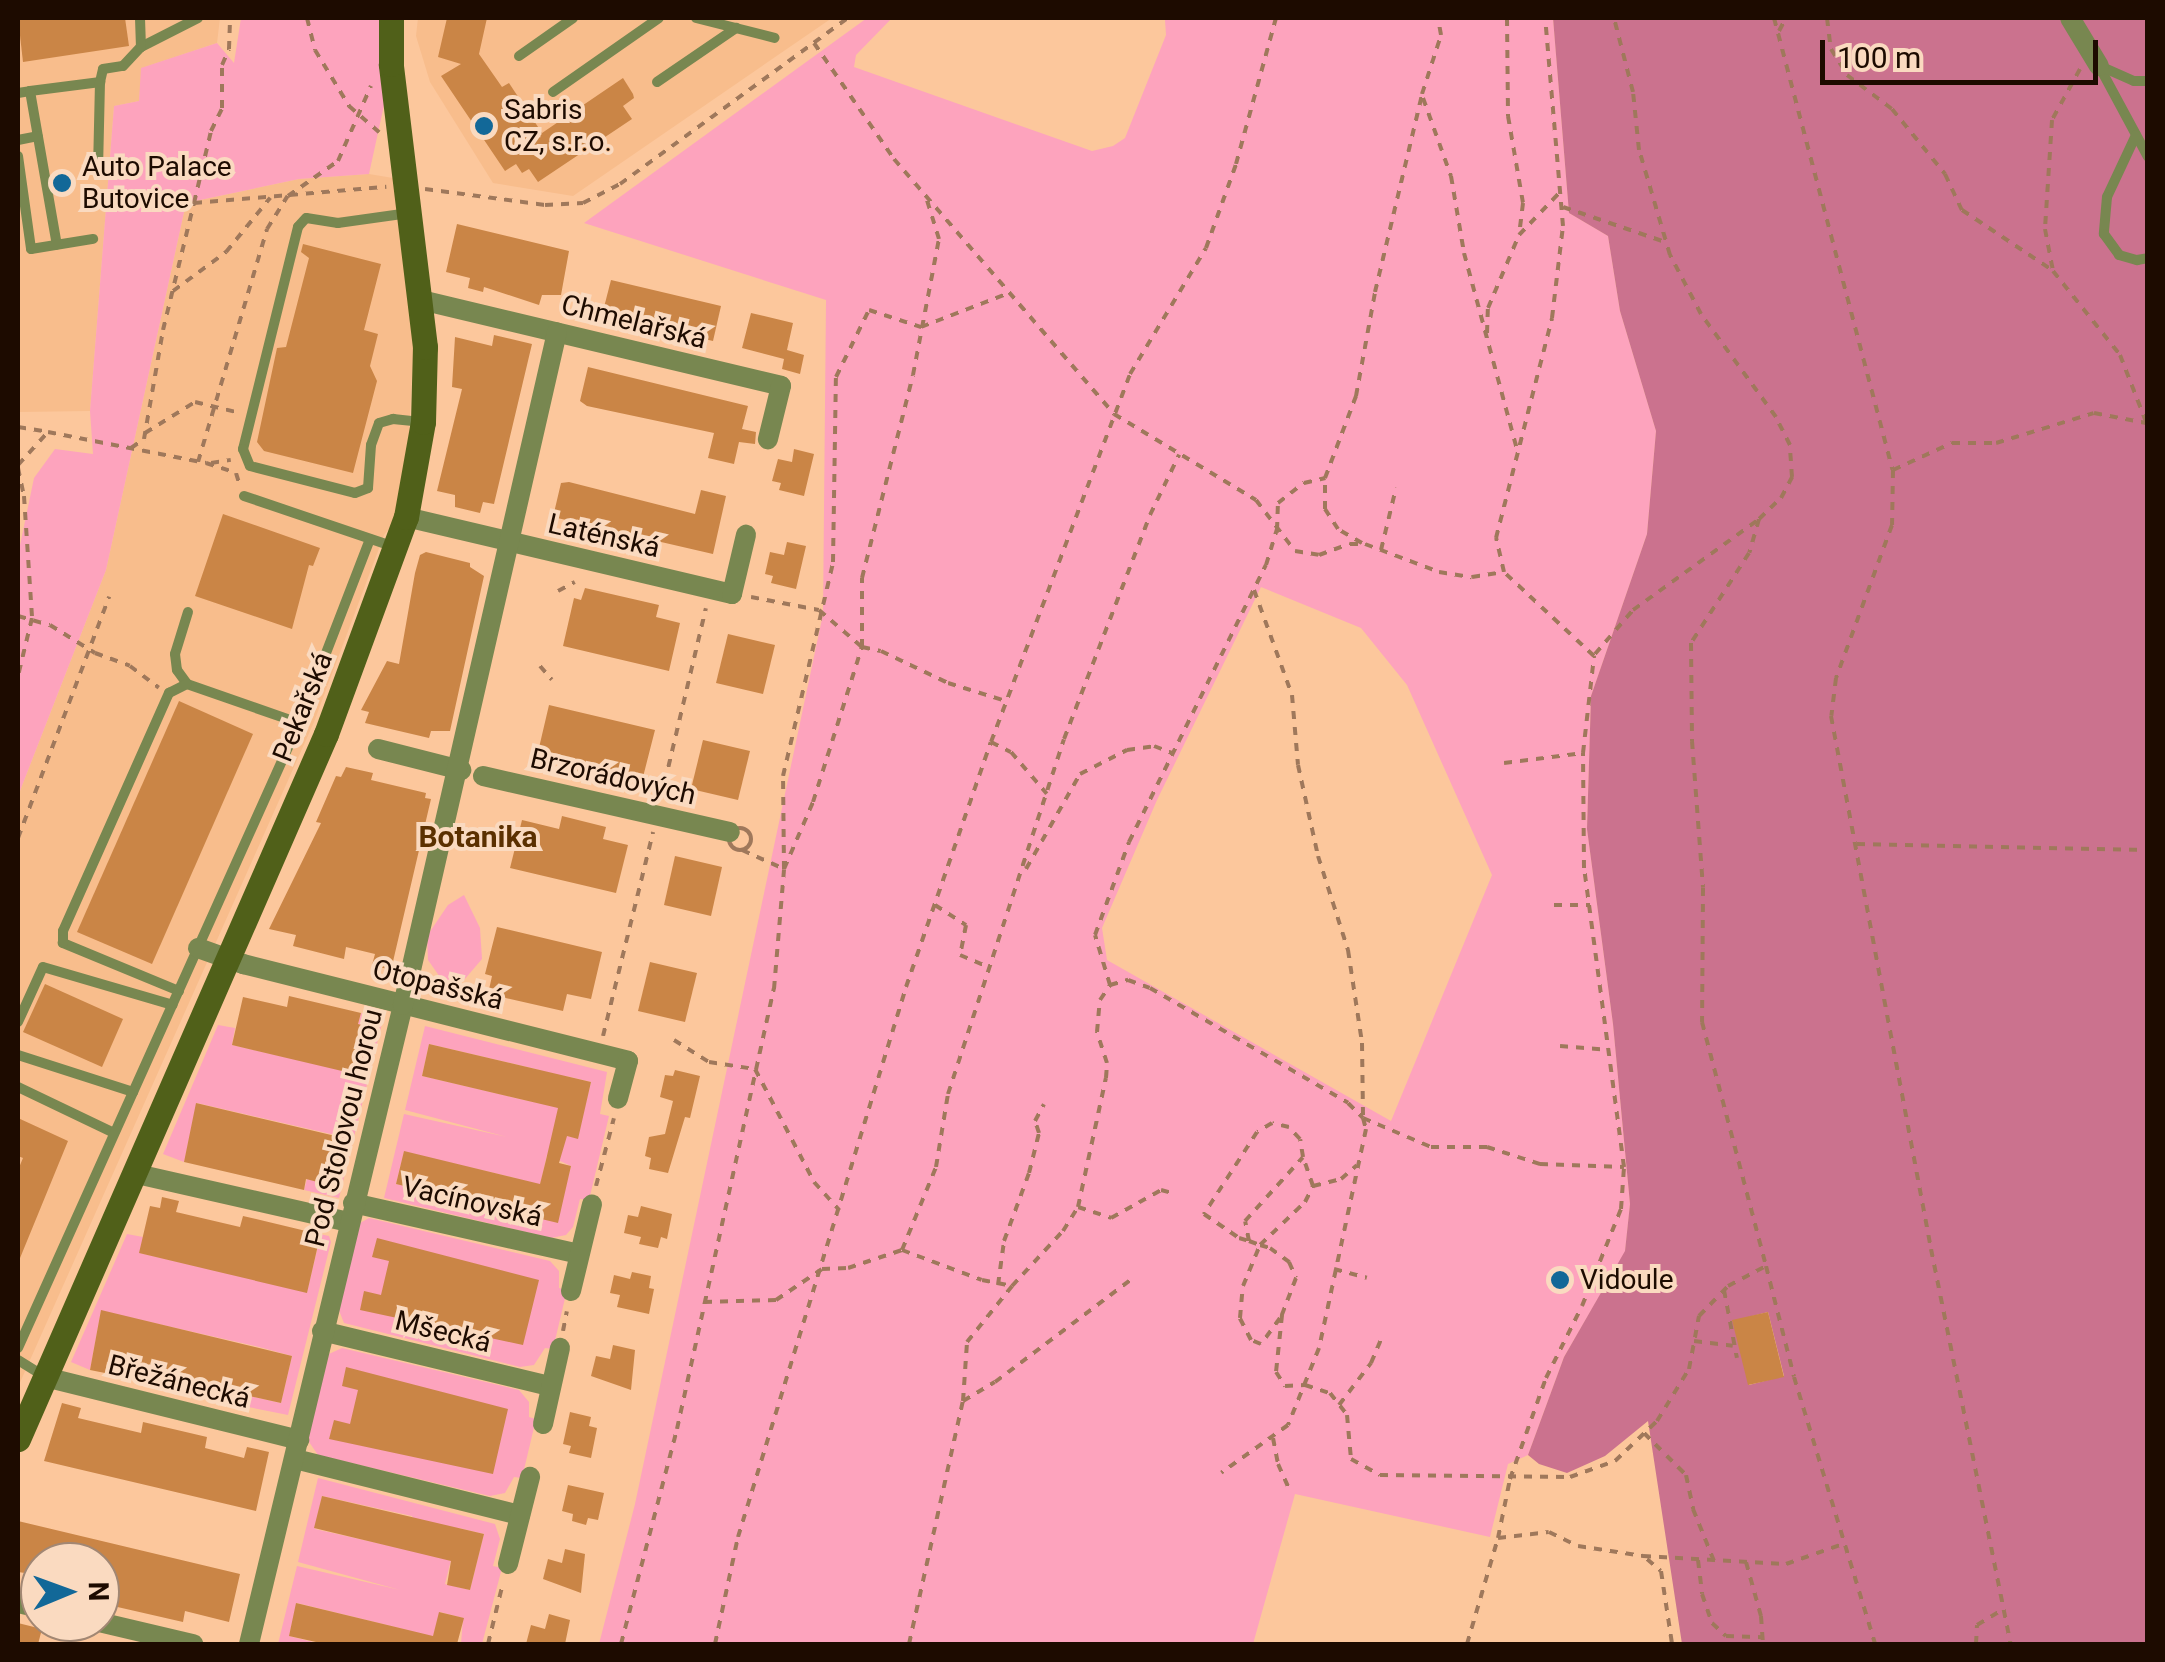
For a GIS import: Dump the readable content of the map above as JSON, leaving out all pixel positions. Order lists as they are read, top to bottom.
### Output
{
  "streets": {
    "street": [
      "Chmelařská",
      "Laténská",
      "Pekařská",
      "Brzorádových",
      "Otopašská",
      "Pod Stolovou horou",
      "Vacínovská",
      "Mšecká",
      "Břežánecká"
    ]
  },
  "crossings": [
    ["Chmelařská", "Pekařská"],
    ["Chmelařská", "Pod Stolovou horou"],
    ["Laténská", "Pekařská"],
    ["Laténská", "Pod Stolovou horou"],
    ["Pekařská", "Otopašská"],
    ["Pekařská", "Vacínovská"],
    ["Pekařská", "Břežánecká"],
    ["Otopašská", "Pod Stolovou horou"],
    ["Pod Stolovou horou", "Vacínovská"],
    ["Pod Stolovou horou", "Mšecká"],
    ["Pod Stolovou horou", "Břežánecká"]
  ],
  "districts": ["Botanika"],
  "places": ["Sabris CZ, s.r.o.", "Auto Palace Butovice", "Vidoule"],
  "scale_bar": "100 m",
  "north": "right"
}
